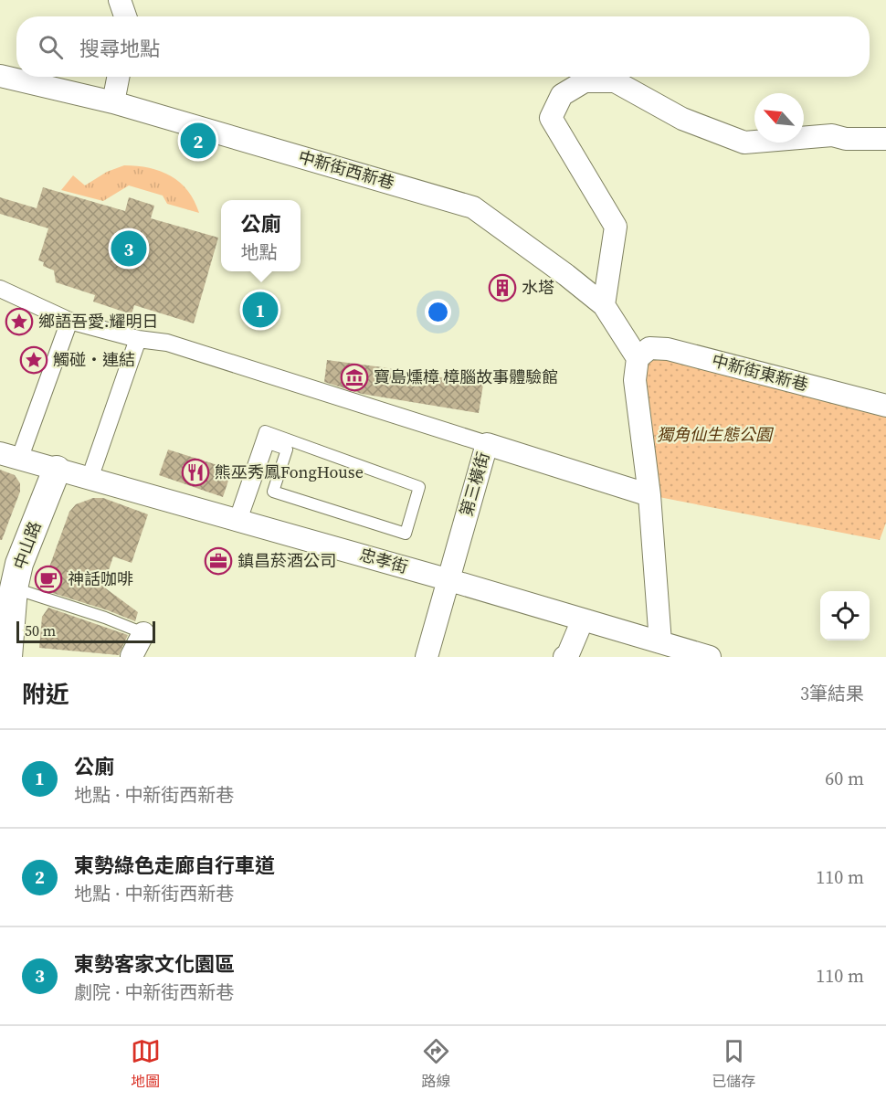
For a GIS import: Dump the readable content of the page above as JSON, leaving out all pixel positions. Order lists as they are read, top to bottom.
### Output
{
  "streets": {
    "street": [
      "中新街西新巷",
      "中新街東新巷",
      "第三橫街",
      "中山路",
      "忠孝街"
    ]
  },
  "crossings": [
    ["中新街西新巷", "中新街東新巷"],
    ["第三橫街", "忠孝街"],
    ["中山路", "忠孝街"]
  ],
  "parks": ["獨角仙生態公園"],
  "places": {
    "building": ["水塔"],
    "place": ["鄉語吾愛.耀明日", "觸碰‧連結"],
    "museum": ["寶島燻樟 樟腦故事體驗館"],
    "restaurant": ["熊巫秀鳳FongHouse"],
    "office": ["鎮昌菸酒公司"],
    "cafe": ["神話咖啡"]
  },
  "scale_bar": "50 m",
  "north": "top left",
  "page": {
    "search": "搜尋地點",
    "pins": ["2", "3", "1"],
    "popup": ["公廁", "地點"],
    "scale": "50 m",
    "heading": ["附近", "3筆結果"],
    "list": [
      {
        "mark": "1",
        "name": "公廁",
        "note": "地點 · 中新街西新巷",
        "value": "60 m"
      },
      {
        "mark": "2",
        "name": "東勢綠色走廊自行車道",
        "note": "地點 · 中新街西新巷",
        "value": "110 m"
      },
      {
        "mark": "3",
        "name": "東勢客家文化園區",
        "note": "劇院 · 中新街西新巷",
        "value": "110 m"
      }
    ],
    "nav": ["地圖", "路線", "已儲存"]
  }
}
